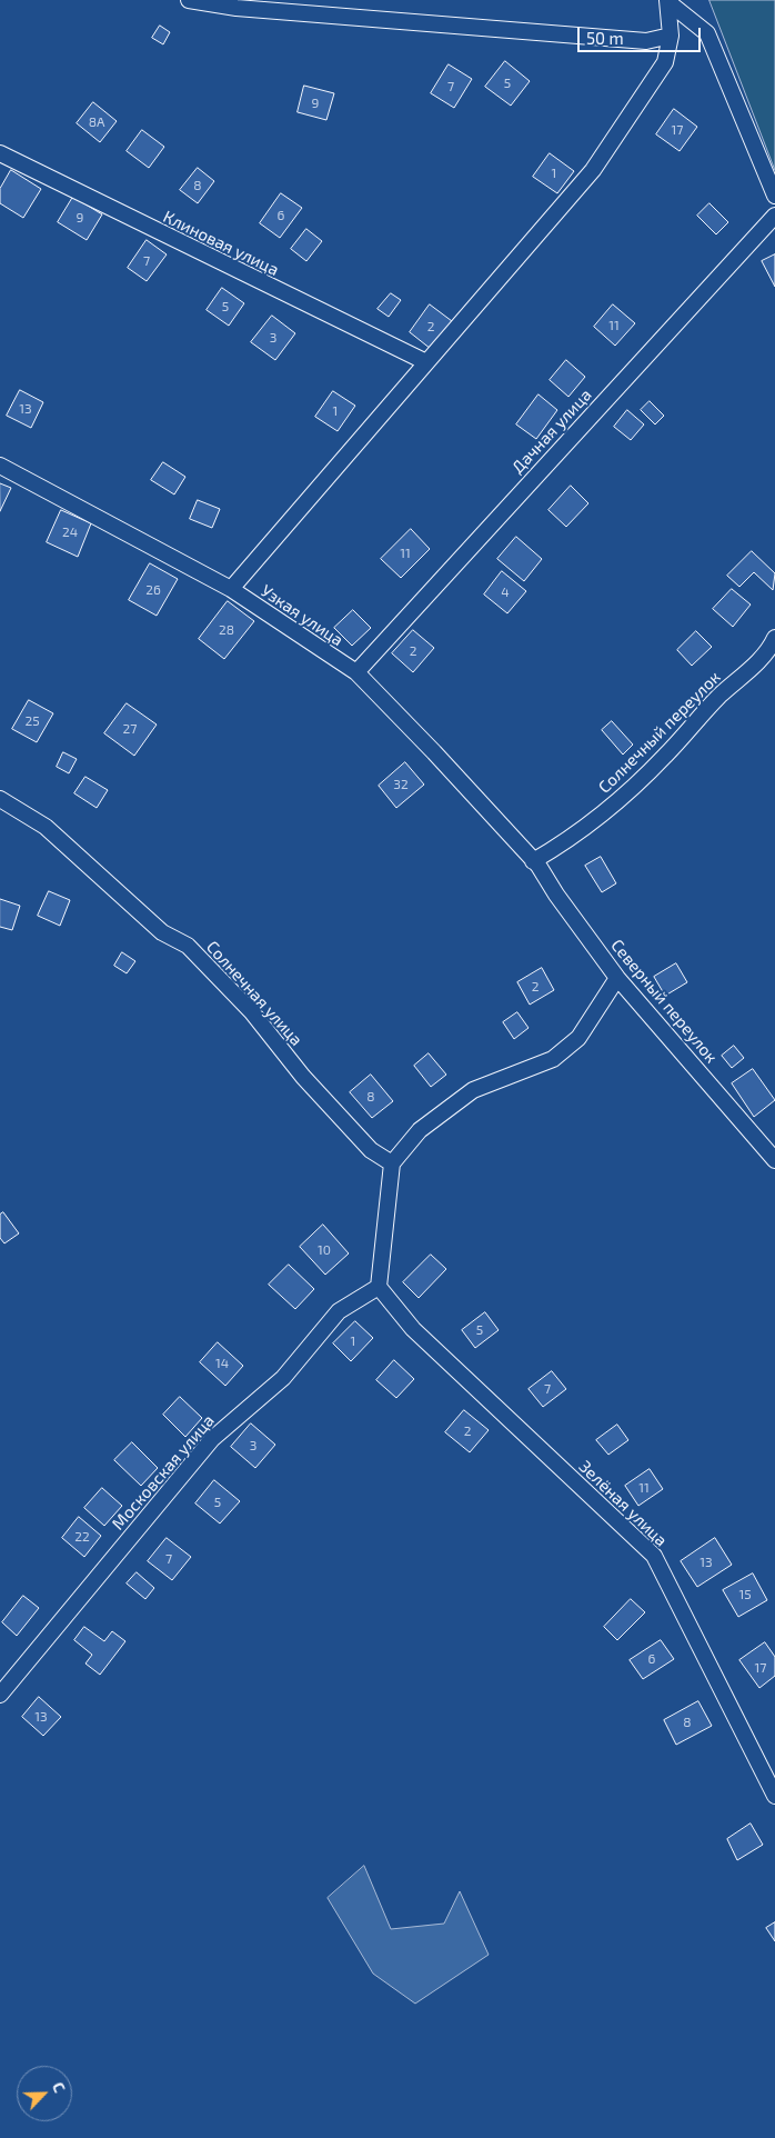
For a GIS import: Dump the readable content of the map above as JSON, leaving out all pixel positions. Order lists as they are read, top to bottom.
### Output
{
  "streets": {
    "street": [
      "Клиновая улица",
      "Дачная улица",
      "Узкая улица",
      "Солнечный переулок",
      "Солнечная улица",
      "Северный переулок",
      "Московская улица",
      "Зелёная улица"
    ]
  },
  "crossings": [
    ["Дачная улица", "Узкая улица"],
    ["Узкая улица", "Солнечный переулок"],
    ["Узкая улица", "Северный переулок"],
    ["Солнечный переулок", "Северный переулок"],
    ["Московская улица", "Зелёная улица"]
  ],
  "house_numbers": [
    "5",
    "7",
    "9",
    "8А",
    "17",
    "1",
    "8",
    "6",
    "9",
    "7",
    "5",
    "11",
    "2",
    "3",
    "13",
    "1",
    "24",
    "11",
    "26",
    "4",
    "28",
    "2",
    "25",
    "27",
    "32",
    "2",
    "8",
    "10",
    "5",
    "1",
    "14",
    "7",
    "2",
    "3",
    "11",
    "5",
    "22",
    "7",
    "13",
    "15",
    "6",
    "17",
    "13",
    "8"
  ],
  "scale_bar": "50 m",
  "north": "top right"
}
